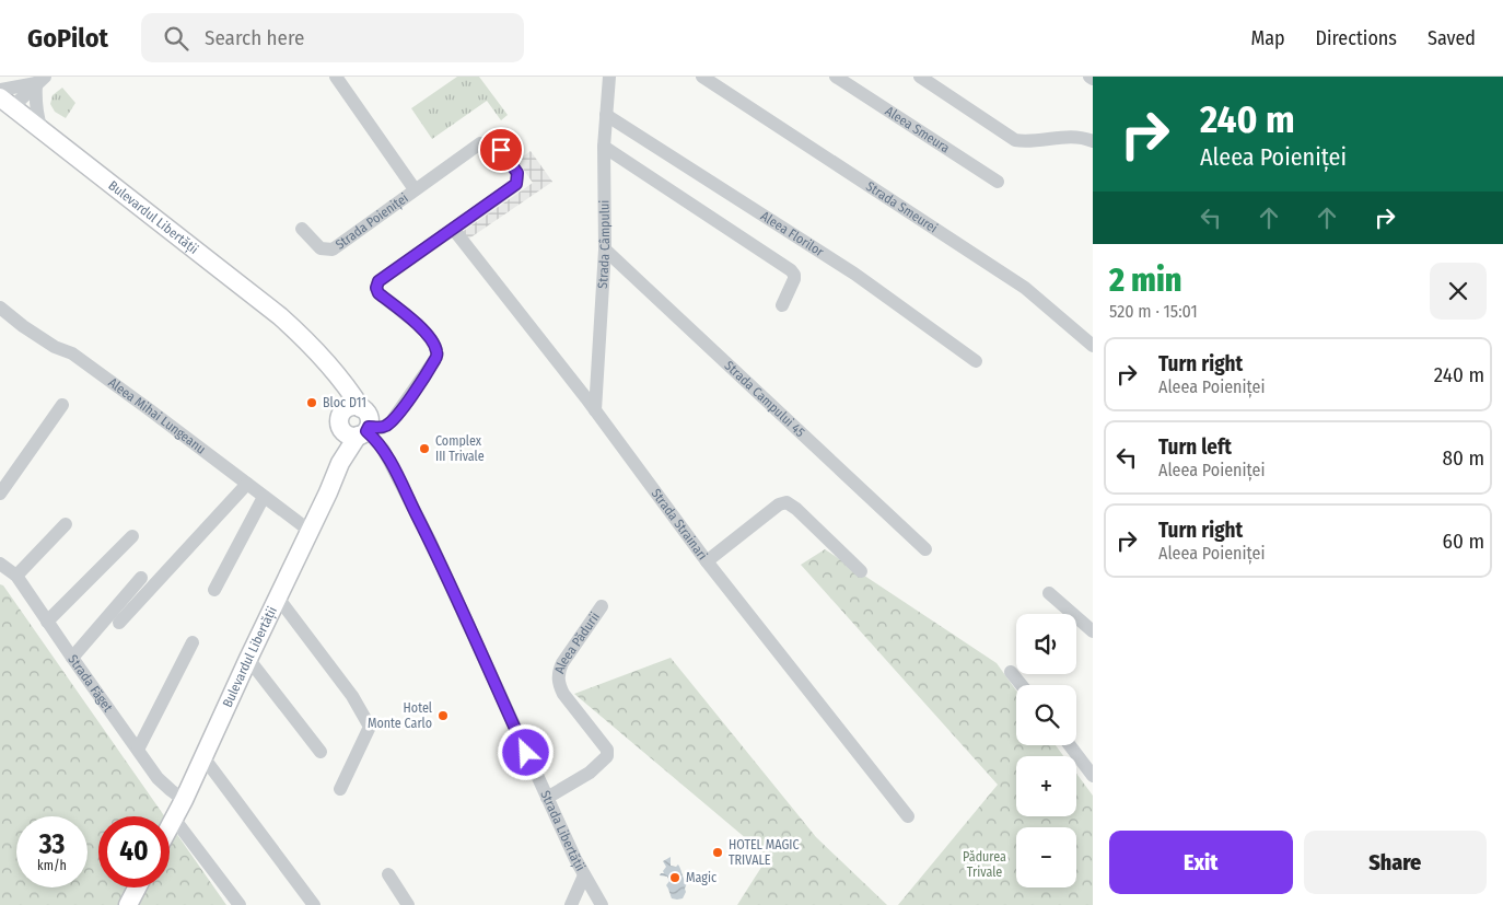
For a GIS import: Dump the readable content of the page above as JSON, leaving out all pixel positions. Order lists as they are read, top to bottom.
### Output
{
  "streets": {
    "main road": ["Bulevardul Libertății"],
    "street": [
      "Aleea Smeura",
      "Strada Smeurei",
      "Strada Poieniței",
      "Aleea Florilor",
      "Strada Câmpului",
      "Strada Campului 45",
      "Aleea Mihai Lungeanu",
      "Strada Strainari",
      "Aleea Pădurii",
      "Strada Făget",
      "Strada Libertății"
    ]
  },
  "crossings": [
    ["Bulevardul Libertății", "Aleea Mihai Lungeanu"],
    ["Bulevardul Libertății", "Strada Făget"],
    ["Bulevardul Libertății", "Strada Libertății"],
    ["Strada Poieniței", "Strada Strainari"],
    ["Aleea Florilor", "Strada Câmpului"],
    ["Strada Câmpului", "Strada Campului 45"],
    ["Strada Câmpului", "Strada Strainari"],
    ["Aleea Pădurii", "Strada Libertății"]
  ],
  "parks": ["Pădurea Trivale"],
  "places": [
    "Bloc D11",
    "Complex III Trivale",
    "Hotel Monte Carlo",
    "HOTEL MAGIC TRIVALE",
    "Magic"
  ],
  "page": {
    "header": "GoPilot",
    "search": "Search here",
    "nav": ["Map", "Directions", "Saved"],
    "turn": ["240 m", "Aleea Poieniței"],
    "heading": ["2 min", "520 m · 15:01"],
    "list": [
      {
        "name": "Turn right",
        "note": "Aleea Poieniței",
        "value": "240 m"
      },
      {
        "name": "Turn left",
        "note": "Aleea Poieniței",
        "value": "80 m"
      },
      {
        "name": "Turn right",
        "note": "Aleea Poieniței",
        "value": "60 m"
      }
    ],
    "map_buttons": ["+", "−"],
    "speed": "33 km/h",
    "limit": "40",
    "buttons": ["Exit", "Share"]
  }
}
